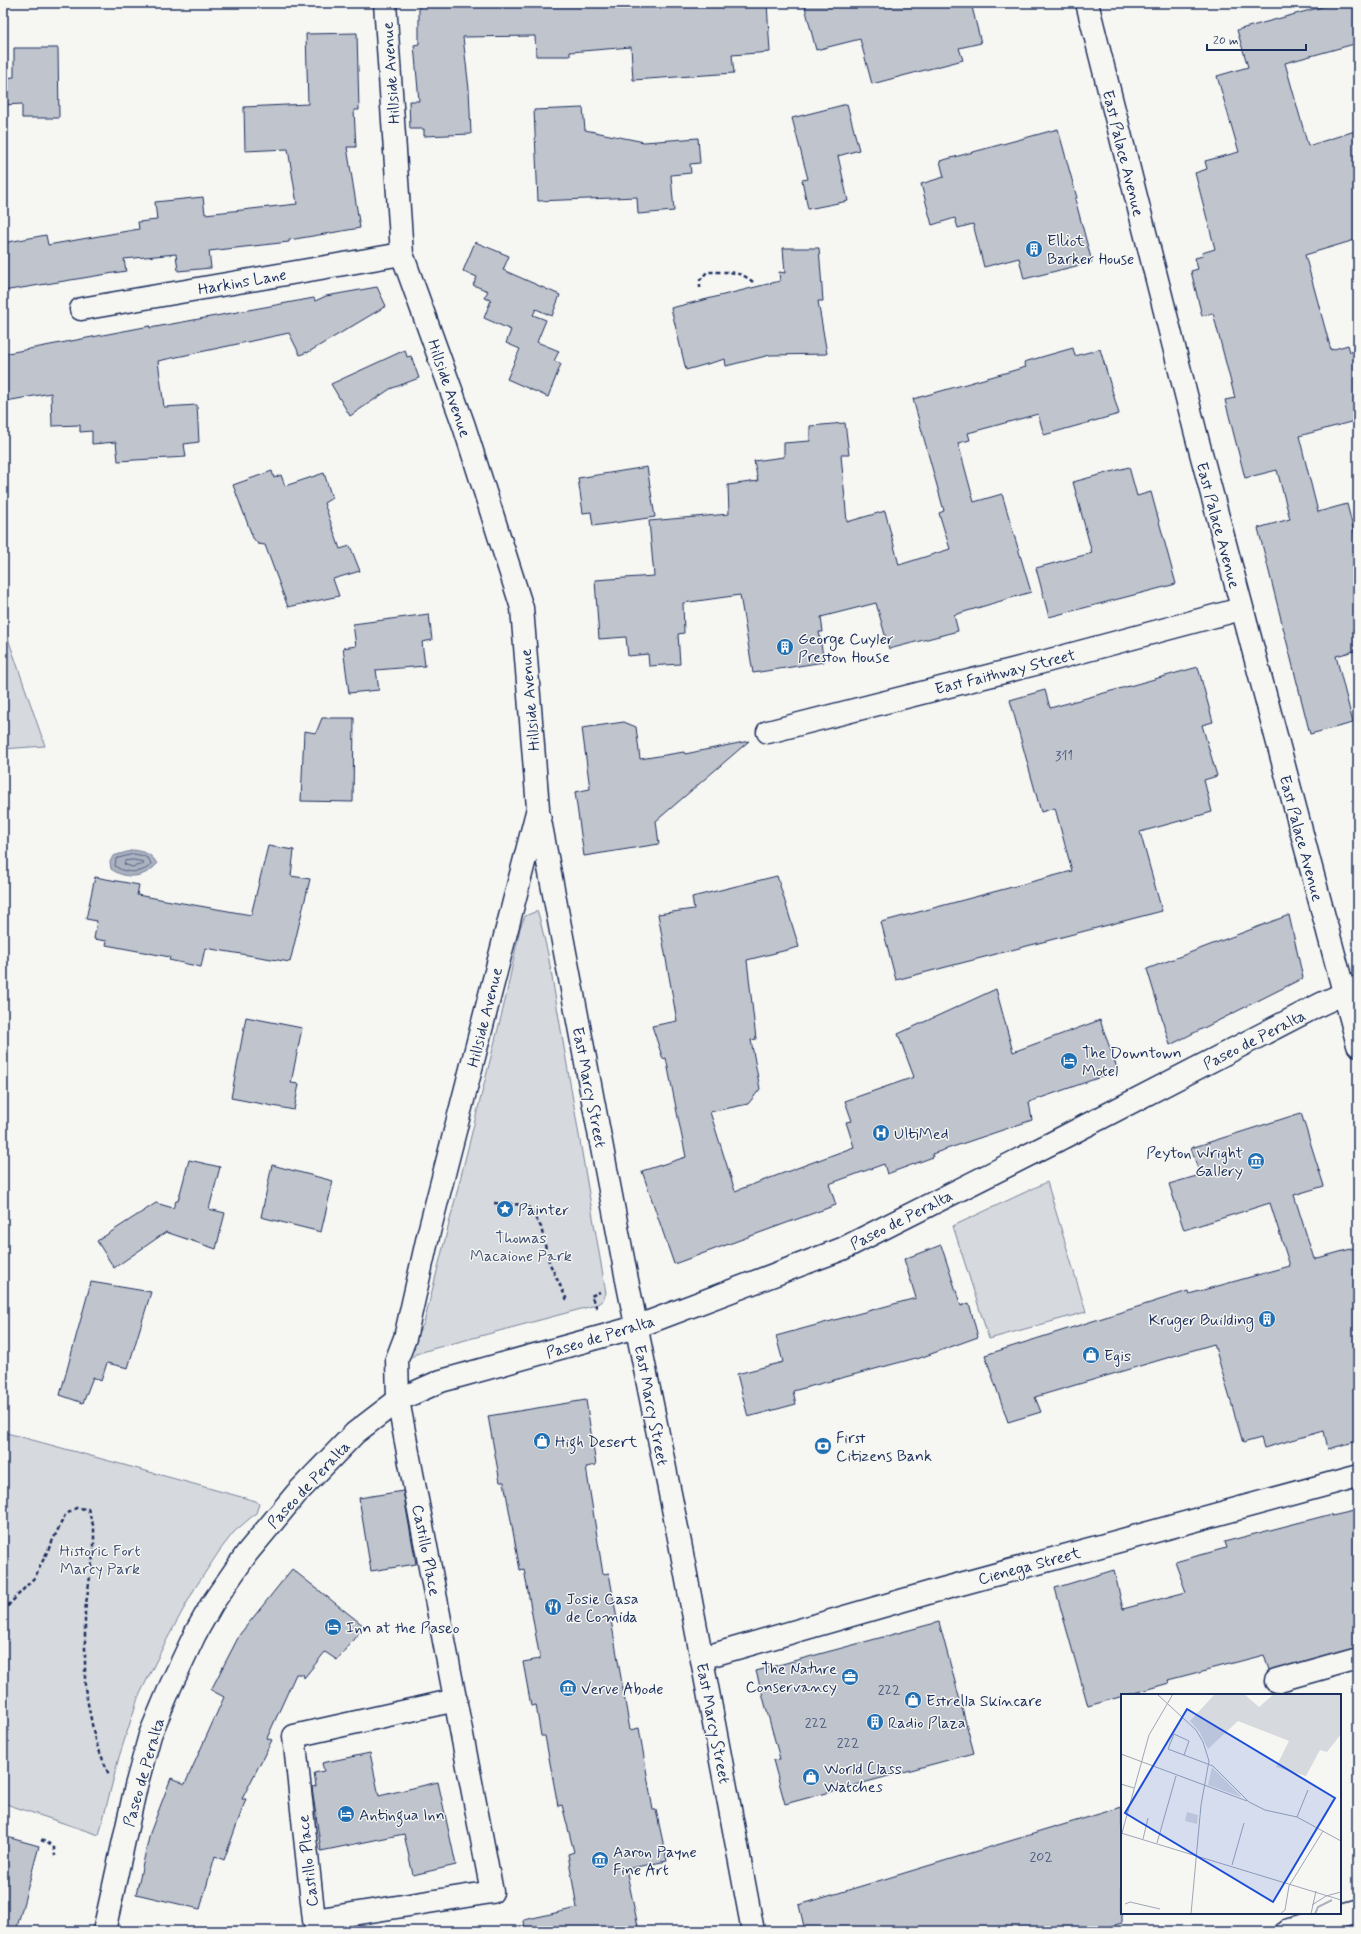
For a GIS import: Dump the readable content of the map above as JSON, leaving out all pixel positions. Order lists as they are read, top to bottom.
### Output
{
  "streets": {
    "street": [
      "Hillside Avenue",
      "East Palace Avenue",
      "Harkins Lane",
      "East Faithway Street",
      "Paseo de Peralta",
      "East Marcy Street",
      "Castillo Place",
      "Cienega Street"
    ]
  },
  "crossings": [
    ["Hillside Avenue", "Harkins Lane"],
    ["Hillside Avenue", "Paseo de Peralta"],
    ["Hillside Avenue", "East Marcy Street"],
    ["Hillside Avenue", "Castillo Place"],
    ["East Palace Avenue", "East Faithway Street"],
    ["East Palace Avenue", "Paseo de Peralta"],
    ["Paseo de Peralta", "East Marcy Street"],
    ["Paseo de Peralta", "Castillo Place"],
    ["East Marcy Street", "Cienega Street"]
  ],
  "parks": ["Thomas Macaione Park", "Historic Fort Marcy Park"],
  "places": {
    "building": [
      "Elliot Barker House",
      "George Cuyler Preston House",
      "Kruger Building",
      "Radio Plaza"
    ],
    "hotel": ["The Downtown Motel", "Inn at the Paseo", "Antingua Inn"],
    "hospital": ["UltiMed"],
    "museum": ["Peyton Wright Gallery", "Verve Abode", "Aaron Payne Fine Art"],
    "place": ["Painter"],
    "shop": [
      "Egis",
      "High Desert",
      "Estrella Skincare",
      "World Class Watches"
    ],
    "bank": ["First Citizens Bank"],
    "restaurant": ["Josie Casa de Comida"],
    "office": ["The Nature Conservancy"]
  },
  "house_numbers": [
    "311",
    "222",
    "222",
    "222",
    "202"
  ],
  "scale_bar": "20 m"
}
